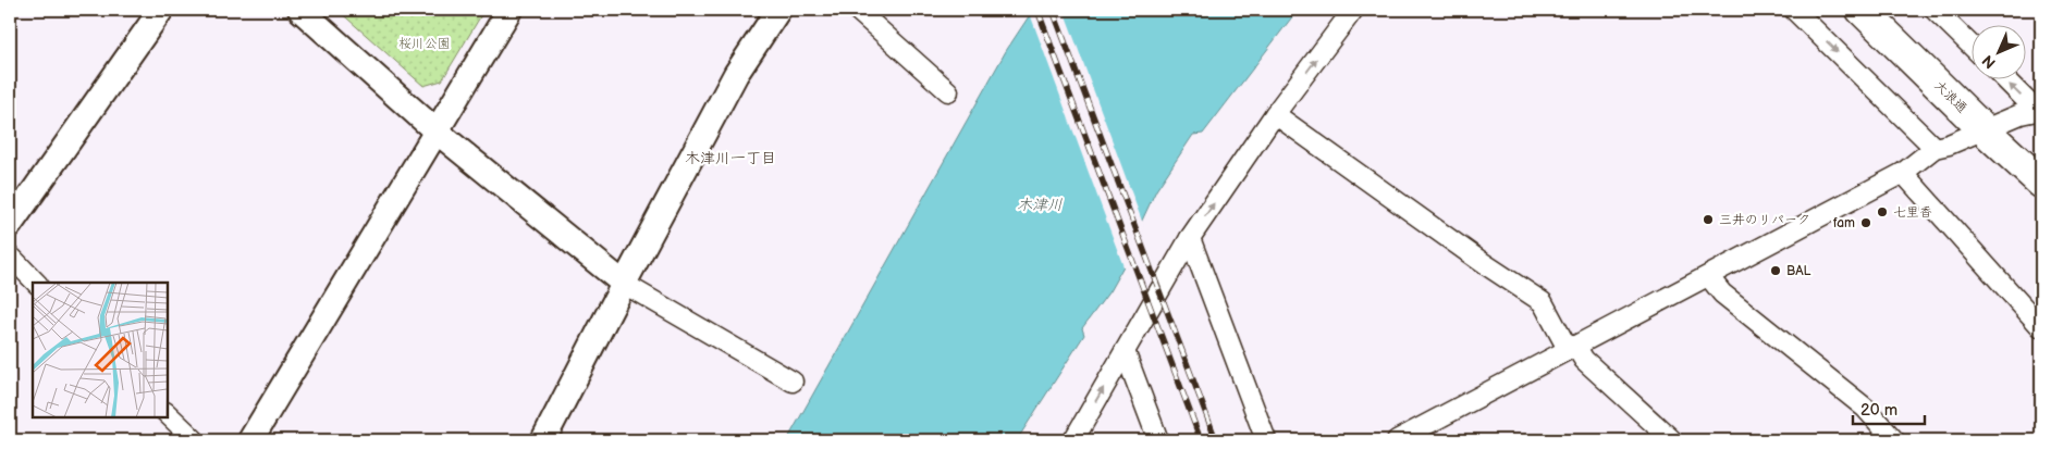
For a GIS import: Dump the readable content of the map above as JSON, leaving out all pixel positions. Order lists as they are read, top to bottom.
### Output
{
  "streets": {
    "main road": ["大浪通"]
  },
  "districts": ["木津川一丁目"],
  "water": ["木津川"],
  "parks": ["桜川公園"],
  "places": [
    "七里香",
    "三井のリパーク",
    "fam",
    "BAL"
  ],
  "scale_bar": "20 m",
  "north": "bottom left"
}
